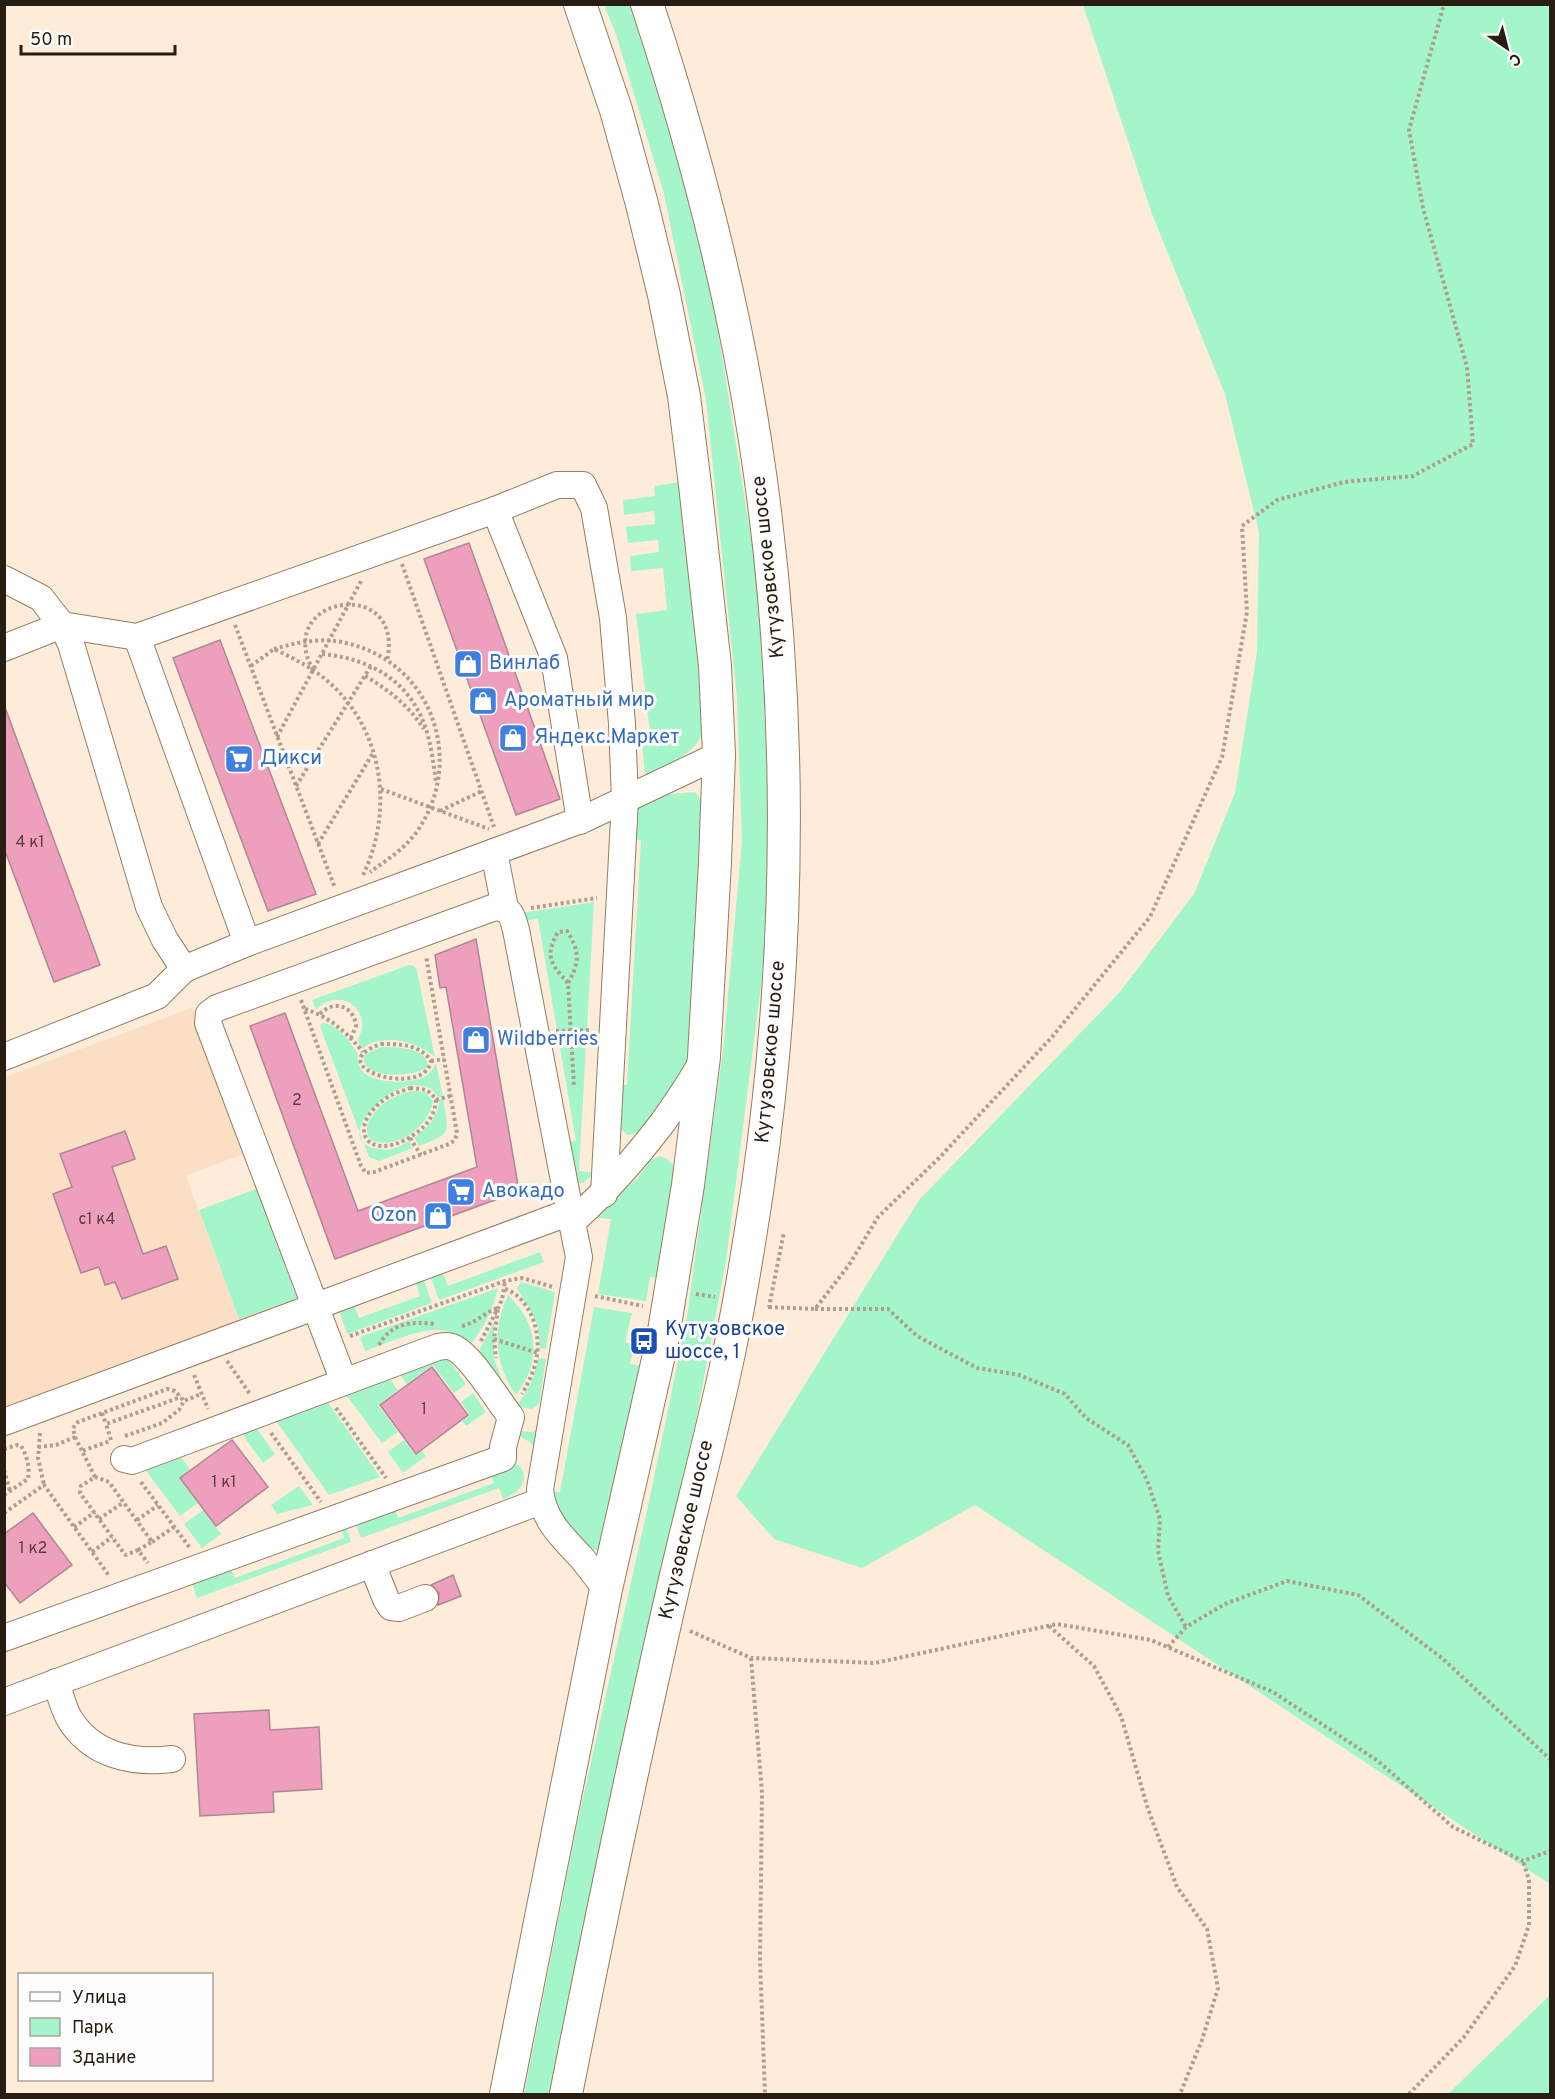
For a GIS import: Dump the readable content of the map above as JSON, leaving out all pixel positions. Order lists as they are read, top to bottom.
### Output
{
  "streets": {
    "main road": ["Кутузовское шоссе"]
  },
  "places": {
    "shop": [
      "Винлаб",
      "Ароматный мир",
      "Яндекс.Маркет",
      "Wildberries",
      "Ozon"
    ],
    "supermarket": ["Дикси", "Авокадо"],
    "bus stop": ["Кутузовское шоссе, 1"]
  },
  "house_numbers": [
    "4 к1",
    "2",
    "с1 к4",
    "1",
    "1 к1",
    "1 к2"
  ],
  "legend": ["Улица", "Парк", "Здание"],
  "scale_bar": "50 m",
  "north": "bottom right"
}
